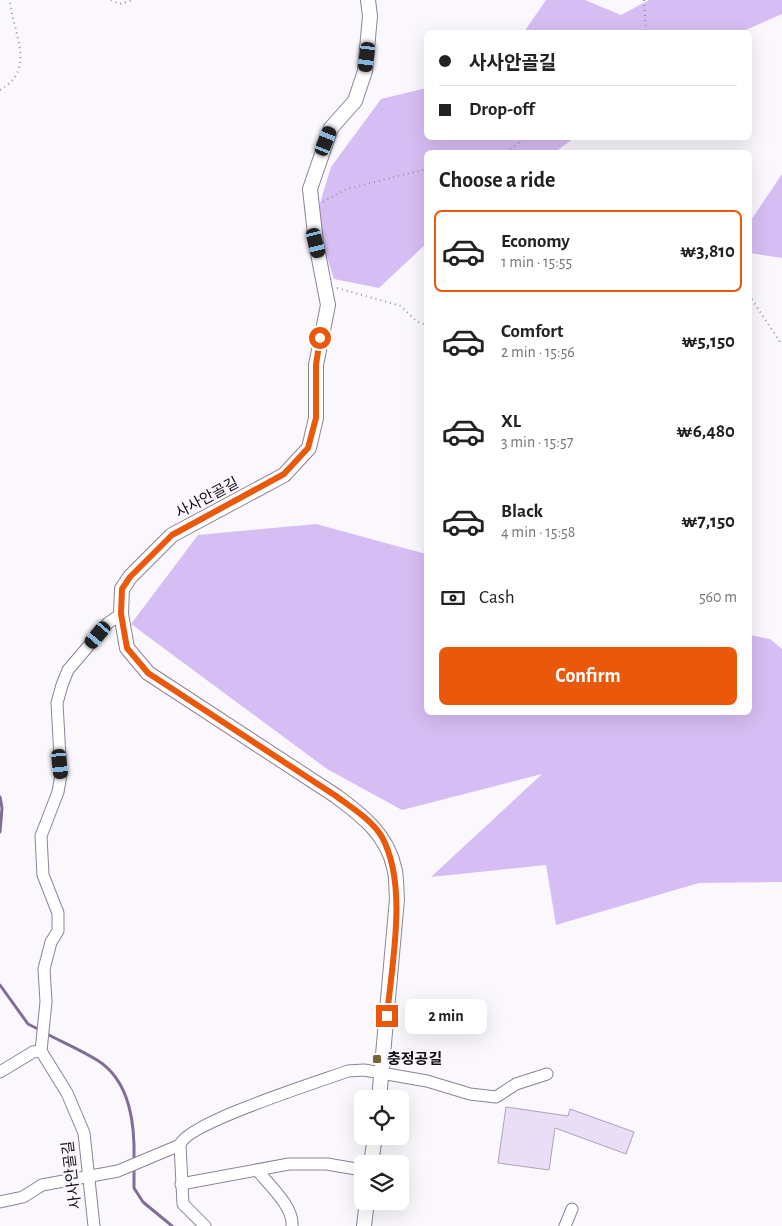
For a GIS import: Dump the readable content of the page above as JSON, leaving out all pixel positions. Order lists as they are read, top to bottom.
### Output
{
  "streets": {
    "street": ["사사안골길"]
  },
  "places": {
    "transit": ["충정공길"]
  },
  "page": {
    "banner": ["사사안골길", "Drop-off"],
    "heading": "Choose a ride",
    "list": [
      {
        "name": "Economy",
        "note": "1 min · 15:55",
        "value": "₩3,810"
      },
      {
        "name": "Comfort",
        "note": "2 min · 15:56",
        "value": "₩5,150"
      },
      {
        "name": "XL",
        "note": "3 min · 15:57",
        "value": "₩6,480"
      },
      {
        "name": "Black",
        "note": "4 min · 15:58",
        "value": "₩7,150"
      }
    ],
    "pay": ["Cash", "560 m"],
    "buttons": "Confirm",
    "bubble": "2 min"
  }
}
